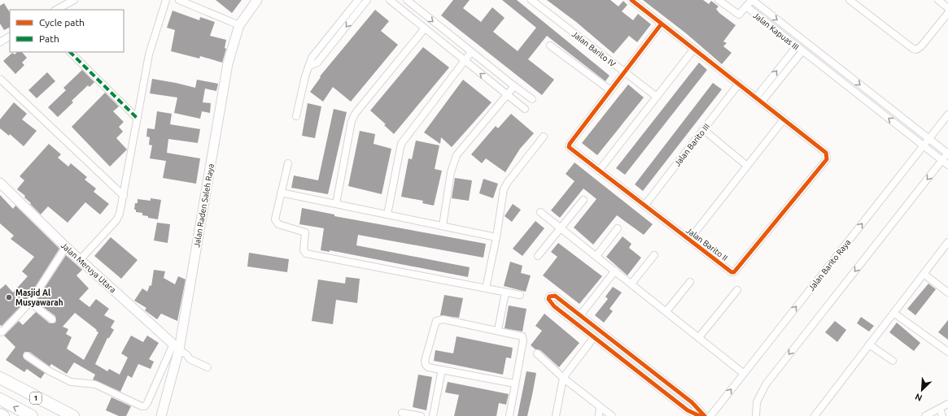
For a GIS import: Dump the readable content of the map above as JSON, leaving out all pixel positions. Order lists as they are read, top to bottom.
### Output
{
  "streets": {
    "highway": ["1"],
    "main road": ["Jalan Raden Saleh Raya", "Jalan Meruya Utara"],
    "street": [
      "Jalan Kapuas III",
      "Jalan Barito IV",
      "Jalan Barito III",
      "Jalan Barito II",
      "Jalan Barito Raya"
    ]
  },
  "crossings": [
    ["Jalan Kapuas III", "Jalan Barito Raya"],
    ["Jalan Barito III", "Jalan Barito II"],
    ["Jalan Raden Saleh Raya", "Jalan Meruya Utara"]
  ],
  "places": ["Masjid Al Musyawarah"],
  "legend": ["Cycle path", "Path"],
  "north": "bottom left"
}
